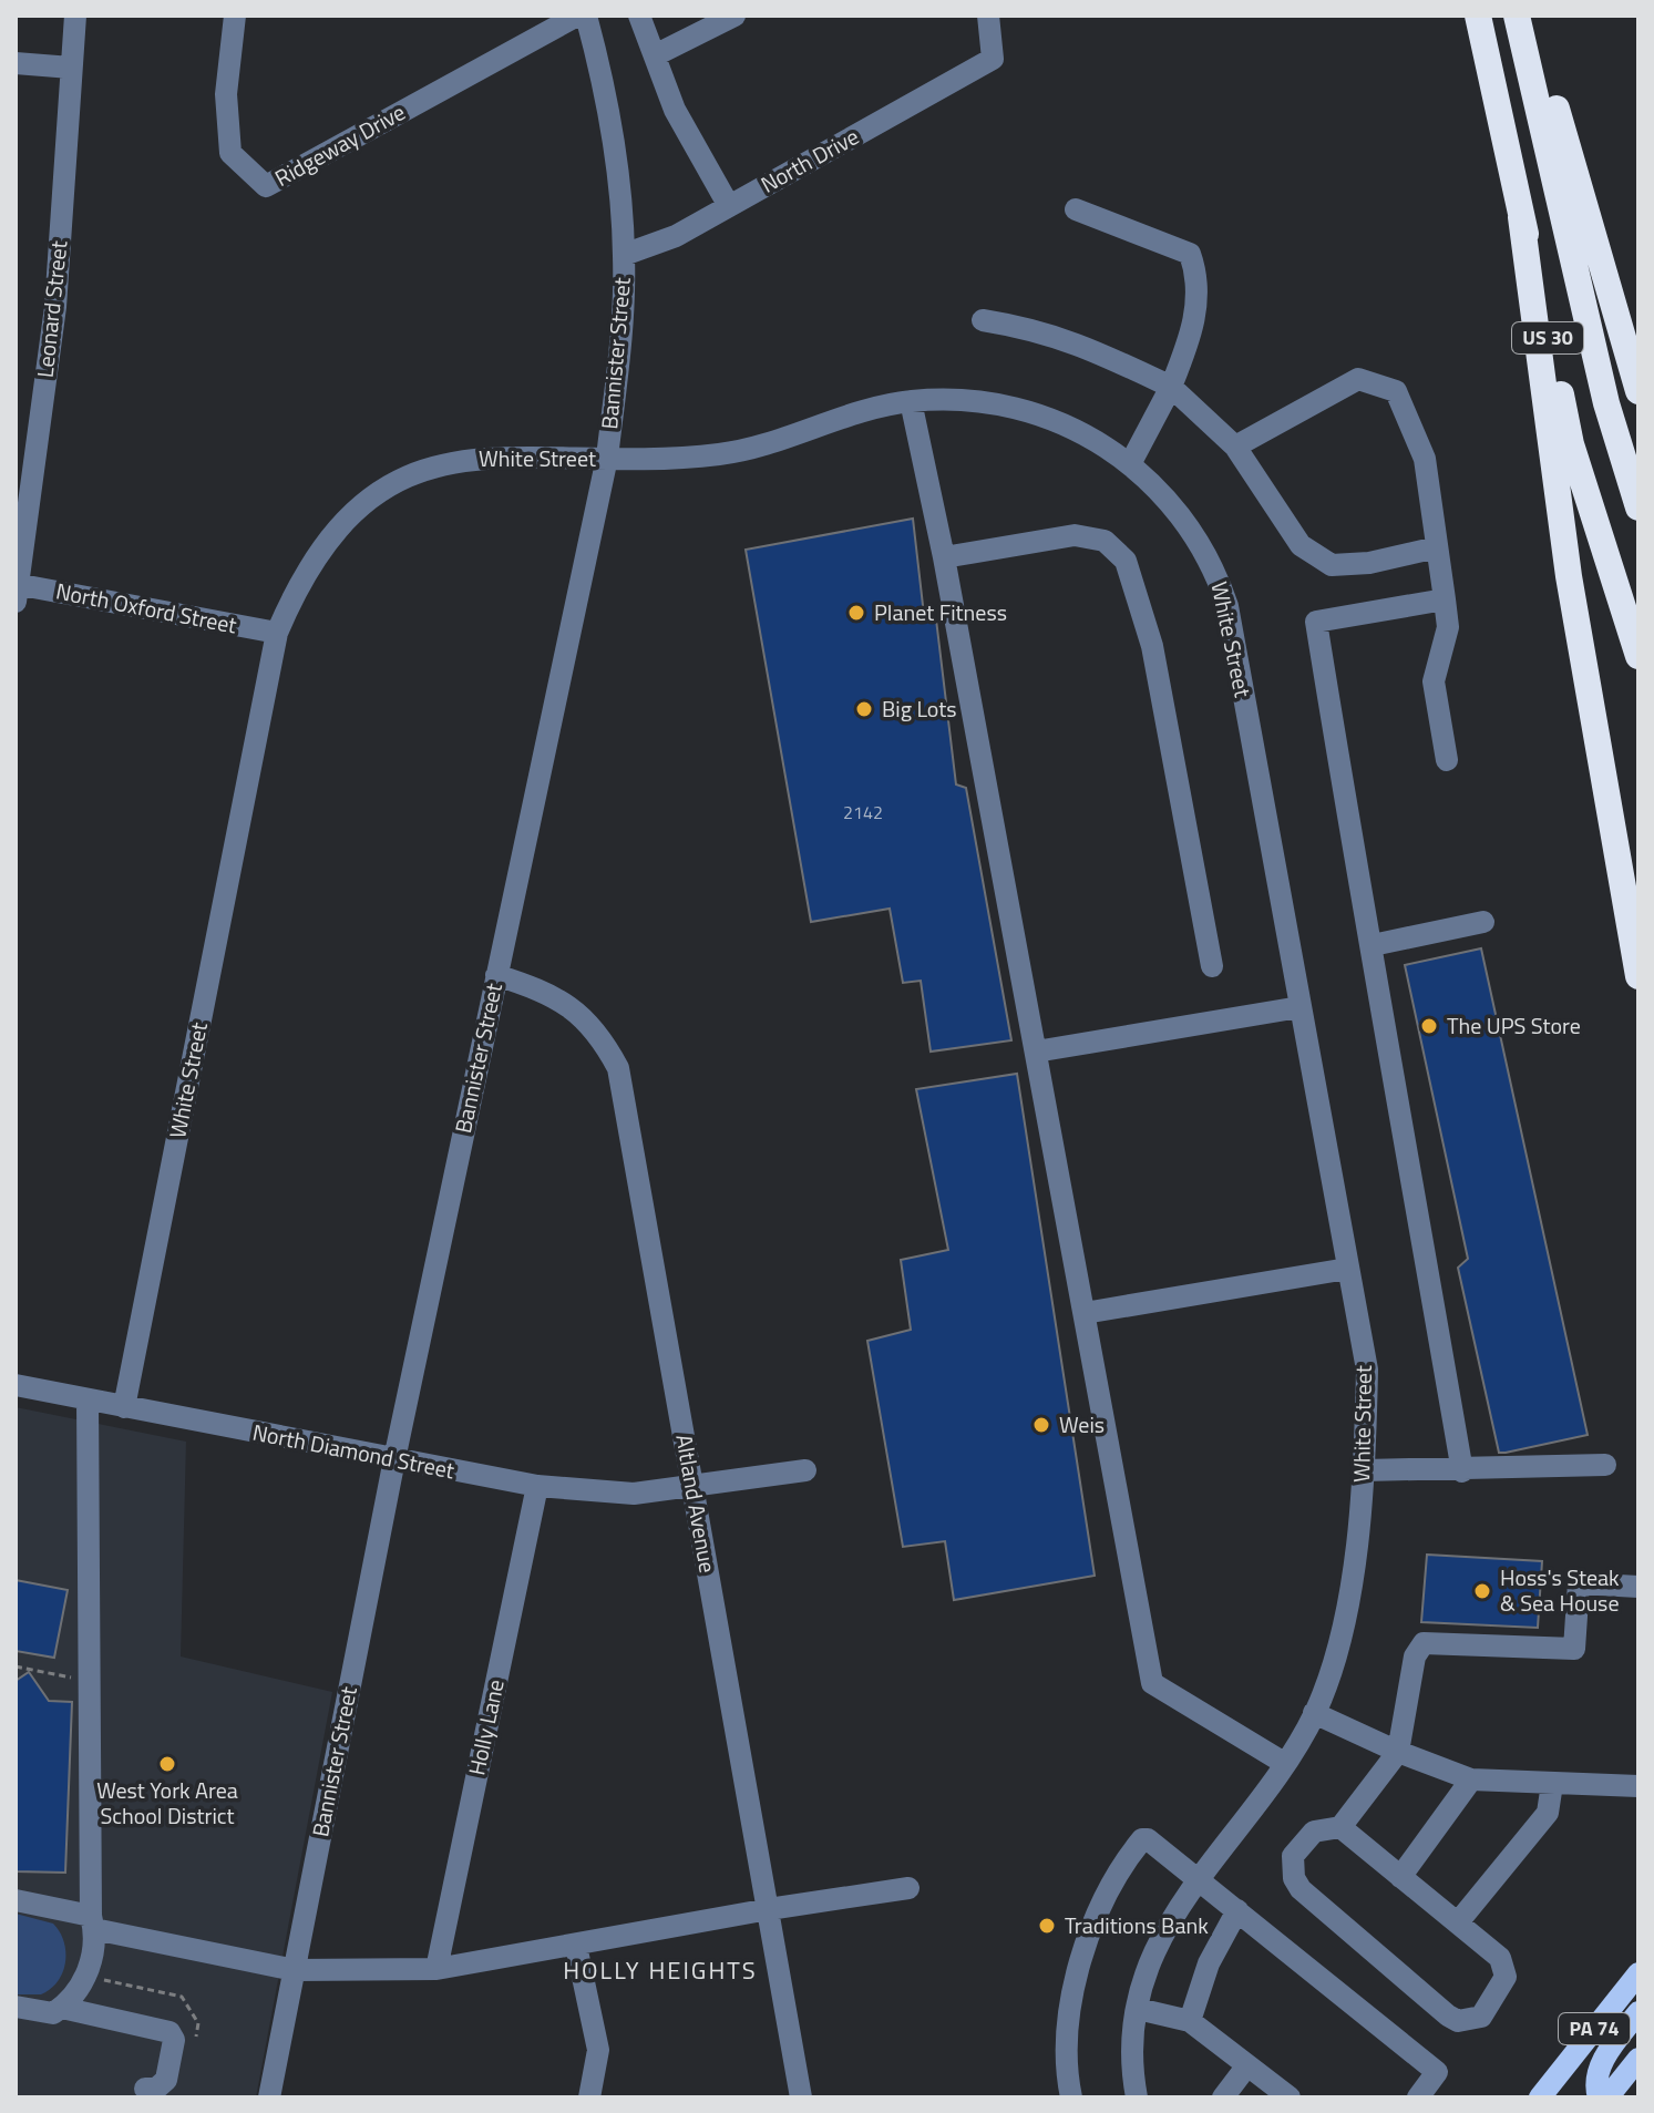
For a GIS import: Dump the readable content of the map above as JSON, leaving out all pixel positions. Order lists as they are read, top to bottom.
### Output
{
  "streets": {
    "highway": ["US 30"],
    "main road": ["PA 74"],
    "street": [
      "Ridgeway Drive",
      "North Drive",
      "Leonard Street",
      "Bannister Street",
      "White Street",
      "North Oxford Street",
      "North Diamond Street",
      "Altland Avenue",
      "Holly Lane"
    ]
  },
  "crossings": [
    ["North Drive", "Bannister Street"],
    ["Leonard Street", "North Oxford Street"],
    ["Bannister Street", "White Street"],
    ["Bannister Street", "North Diamond Street"],
    ["Bannister Street", "Altland Avenue"],
    ["White Street", "North Oxford Street"],
    ["White Street", "North Diamond Street"],
    ["North Diamond Street", "Altland Avenue"],
    ["North Diamond Street", "Holly Lane"]
  ],
  "districts": ["HOLLY HEIGHTS"],
  "places": [
    "Planet Fitness",
    "Big Lots",
    "The UPS Store",
    "Weis",
    "Hoss's Steak & Sea House",
    "West York Area School District",
    "Traditions Bank"
  ],
  "house_numbers": ["2142"]
}
